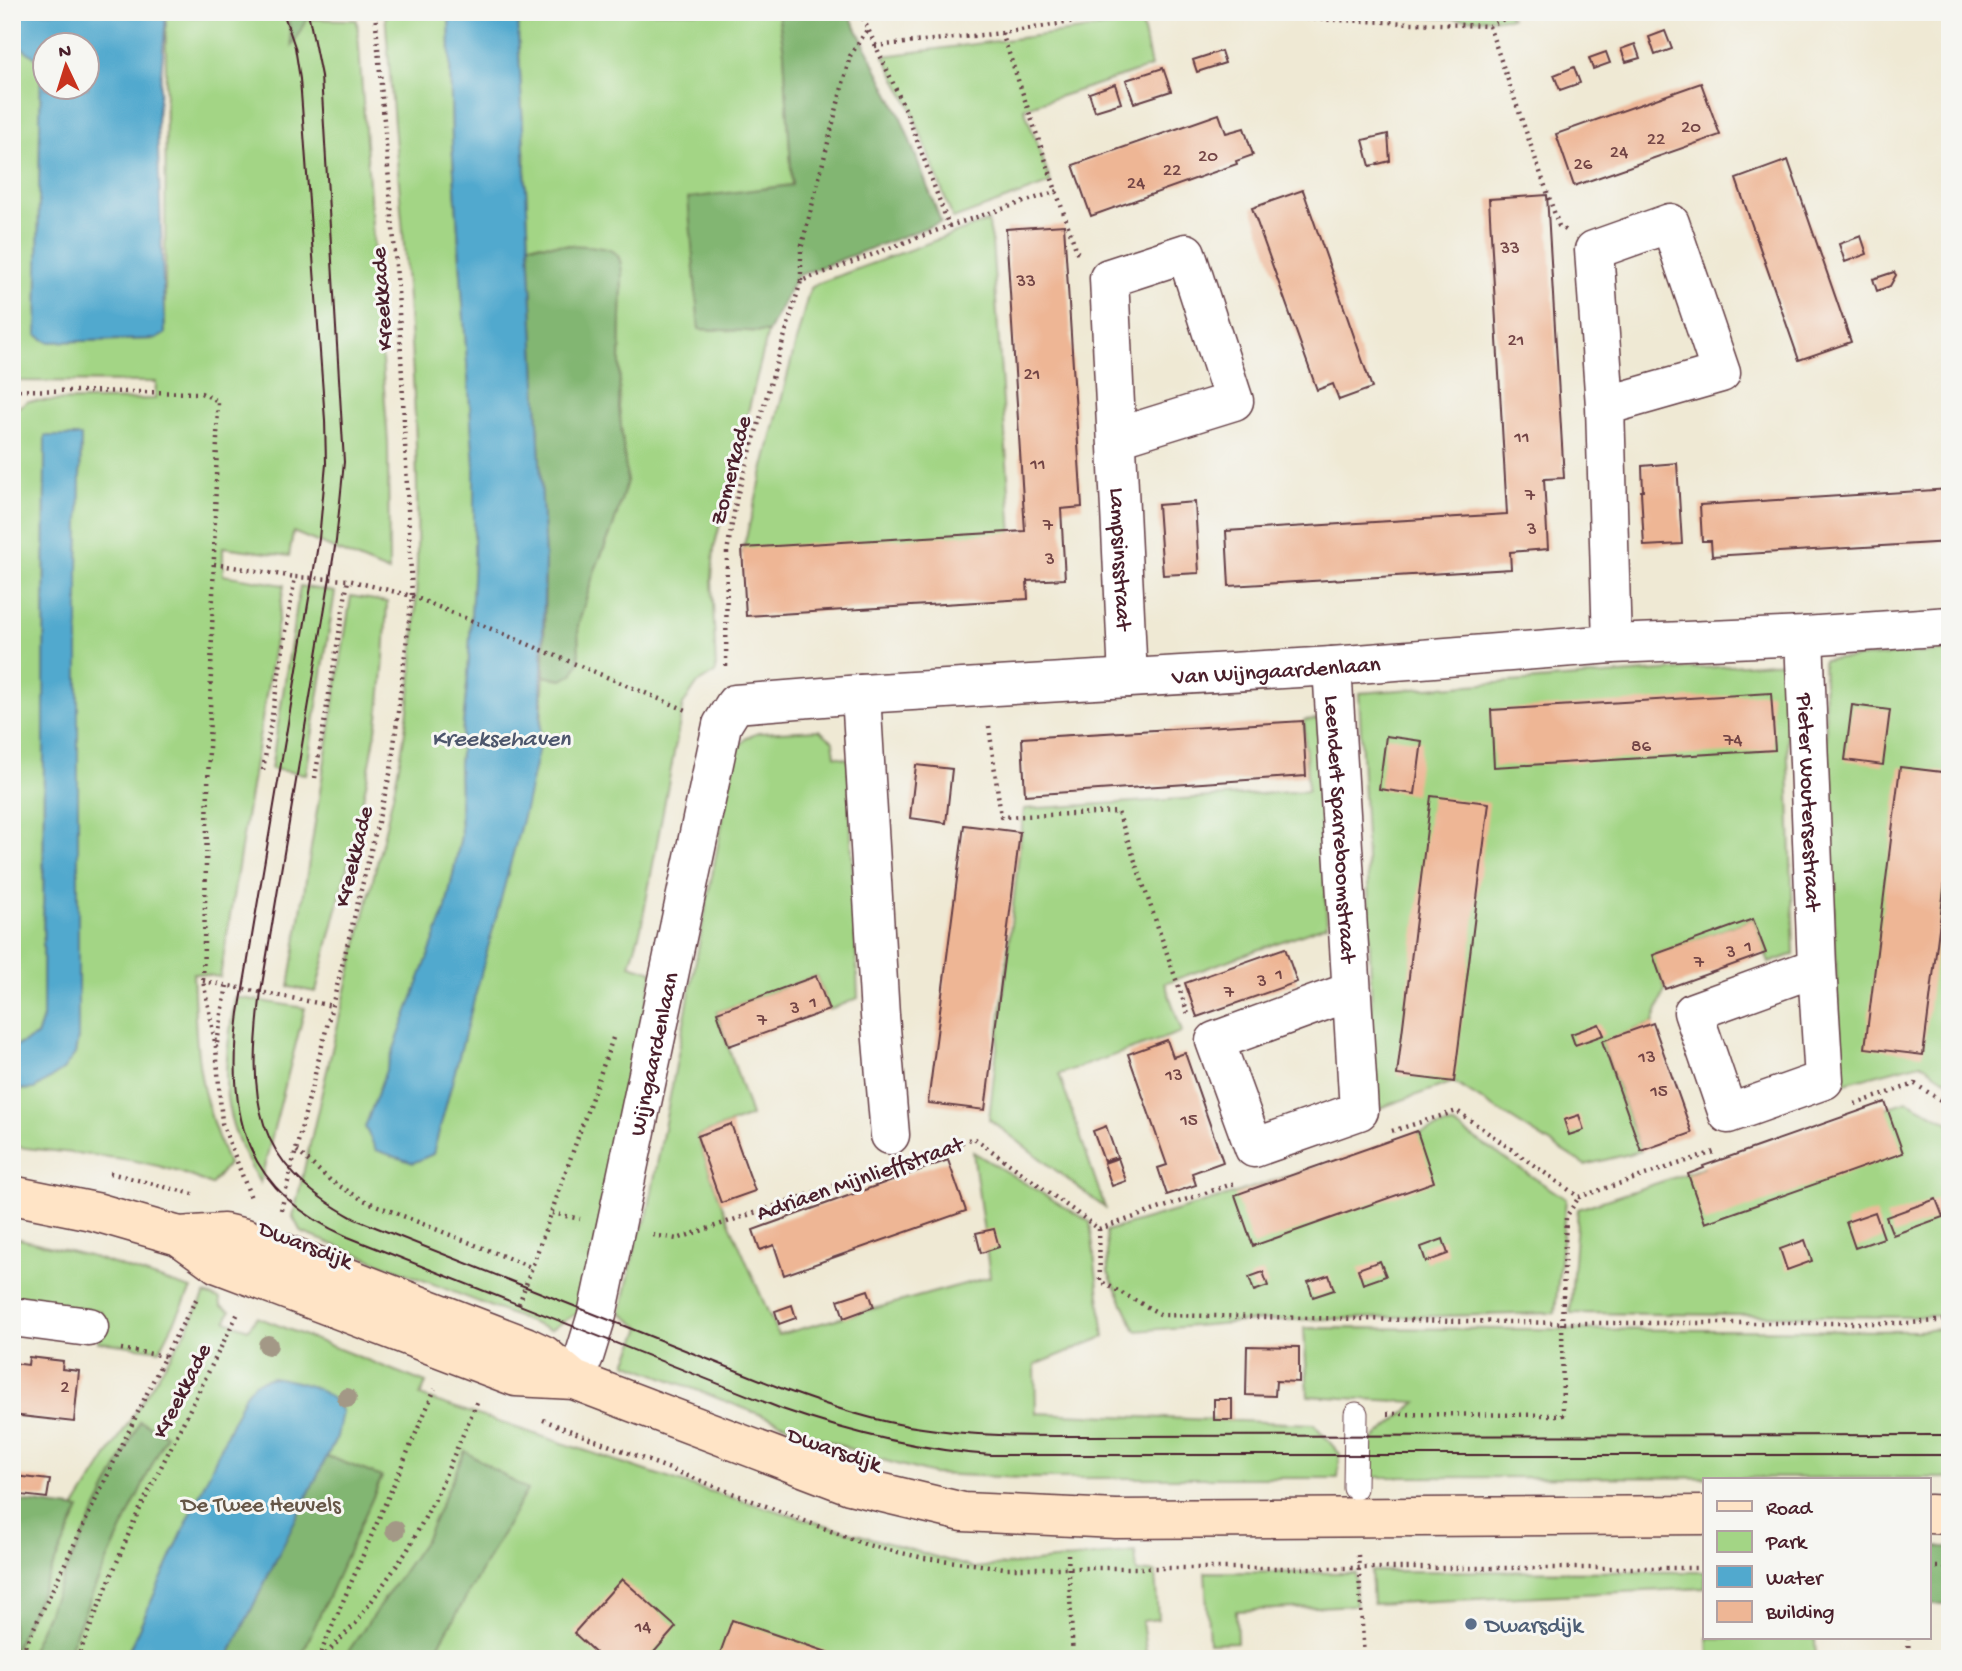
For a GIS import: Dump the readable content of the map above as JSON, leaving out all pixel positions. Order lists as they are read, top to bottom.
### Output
{
  "streets": {
    "street": [
      "Lampsinsstraat",
      "Van Wijngaardenlaan",
      "Pieter Woutersestraat",
      "Leendert Sparreboomstraat",
      "Wijngaardenlaan",
      "Adriaen Mijnlieffstraat",
      "Dwarsdijk"
    ],
    "path": ["Kreekkade", "Zomerkade"]
  },
  "crossings": [
    ["Kreekkade", "Dwarsdijk"],
    ["Lampsinsstraat", "Van Wijngaardenlaan"],
    ["Van Wijngaardenlaan", "Pieter Woutersestraat"],
    ["Van Wijngaardenlaan", "Leendert Sparreboomstraat"],
    ["Van Wijngaardenlaan", "Wijngaardenlaan"],
    ["Van Wijngaardenlaan", "Adriaen Mijnlieffstraat"],
    ["Wijngaardenlaan", "Dwarsdijk"]
  ],
  "water": ["Kreeksehaven"],
  "parks": ["De Twee Heuvels"],
  "places": ["Dwarsdijk"],
  "house_numbers": [
    "20",
    "22",
    "24",
    "20",
    "26",
    "22",
    "24",
    "33",
    "33",
    "21",
    "21",
    "11",
    "11",
    "7",
    "7",
    "3",
    "3",
    "74",
    "86",
    "1",
    "3",
    "7",
    "1",
    "3",
    "7",
    "1",
    "3",
    "7",
    "13",
    "13",
    "15",
    "15",
    "2",
    "14"
  ],
  "legend": [
    "Road",
    "Park",
    "Water",
    "Building"
  ],
  "north": "top"
}
